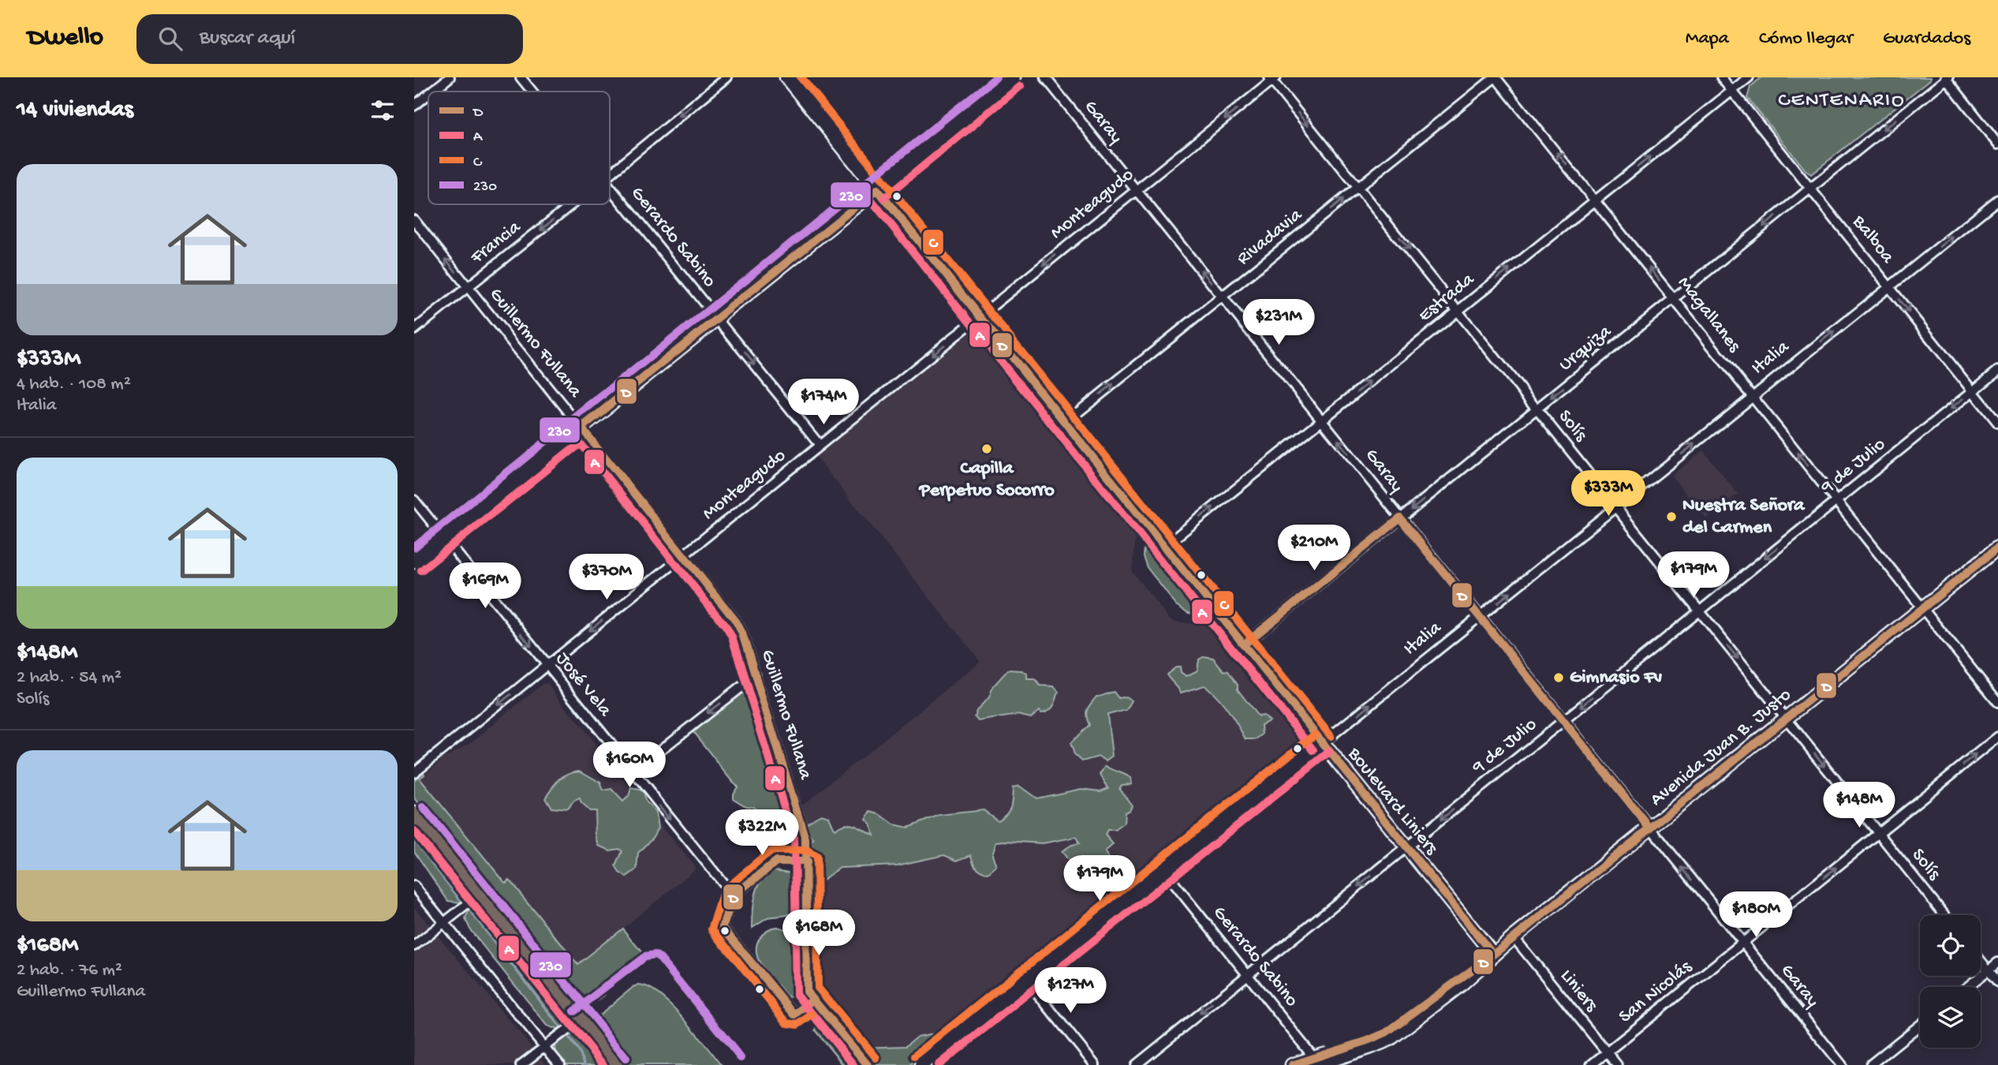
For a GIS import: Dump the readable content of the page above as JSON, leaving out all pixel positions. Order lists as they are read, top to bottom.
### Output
{
  "streets": {
    "main road": ["Italia", "Avenida Juan B. Justo", "Boulevard Liniers"],
    "street": [
      "Garay",
      "Monteagudo",
      "Gerardo Sabino",
      "Rivadavia",
      "Balboa",
      "Francia",
      "Estrada",
      "Magallanes",
      "Guillermo Fullana",
      "Urquiza",
      "Solís",
      "9 de Julio",
      "José Vela",
      "Liniers",
      "San Nicolás"
    ]
  },
  "crossings": [
    ["Garay", "Monteagudo"],
    ["Garay", "Rivadavia"],
    ["Garay", "Estrada"],
    ["Garay", "Urquiza"],
    ["Garay", "Italia"],
    ["Garay", "9 de Julio"],
    ["Garay", "Avenida Juan B. Justo"],
    ["Garay", "San Nicolás"],
    ["Monteagudo", "Gerardo Sabino"],
    ["Monteagudo", "Guillermo Fullana"],
    ["Monteagudo", "Solís"],
    ["Monteagudo", "José Vela"],
    ["Monteagudo", "Boulevard Liniers"],
    ["Gerardo Sabino", "Italia"],
    ["Gerardo Sabino", "9 de Julio"],
    ["Gerardo Sabino", "Avenida Juan B. Justo"],
    ["Rivadavia", "Magallanes"],
    ["Rivadavia", "Solís"],
    ["Rivadavia", "Boulevard Liniers"],
    ["Balboa", "Estrada"],
    ["Balboa", "Urquiza"],
    ["Balboa", "Italia"],
    ["Balboa", "9 de Julio"],
    ["Francia", "Guillermo Fullana"],
    ["Estrada", "Magallanes"],
    ["Estrada", "Solís"],
    ["Estrada", "Boulevard Liniers"],
    ["Magallanes", "Urquiza"],
    ["Magallanes", "Italia"],
    ["Magallanes", "9 de Julio"],
    ["Magallanes", "Avenida Juan B. Justo"],
    ["Urquiza", "Solís"],
    ["Urquiza", "Boulevard Liniers"],
    ["Italia", "Solís"],
    ["Italia", "Boulevard Liniers"],
    ["Solís", "9 de Julio"],
    ["Solís", "Avenida Juan B. Justo"],
    ["Solís", "San Nicolás"],
    ["9 de Julio", "Boulevard Liniers"],
    ["Avenida Juan B. Justo", "Boulevard Liniers"],
    ["Avenida Juan B. Justo", "Liniers"],
    ["Liniers", "San Nicolás"]
  ],
  "one_way": [
    "Monteagudo",
    "Rivadavia",
    "Francia",
    "Estrada",
    "Magallanes",
    "Urquiza",
    "Italia",
    "Solís",
    "9 de Julio",
    "José Vela",
    "San Nicolás"
  ],
  "districts": ["CENTENARIO"],
  "places": ["Capilla Perpetuo Socorro", "Nuestra Señora del Carmen", "Gimnasio Fv"],
  "lines": [
    "transit line C",
    "transit line 230",
    "transit line A",
    "transit line D"
  ],
  "legend": [
    "D",
    "A",
    "C",
    "230"
  ],
  "page": {
    "header": "Dwello",
    "search": "Buscar aquí",
    "nav": ["Mapa", "Cómo llegar", "Guardados"],
    "heading": "14 viviendas",
    "list": [
      {
        "name": "$333M",
        "note": "4 hab. · 108 m² · Italia"
      },
      {
        "name": "$148M",
        "note": "2 hab. · 54 m² · Solís"
      },
      {
        "name": "$168M",
        "note": "2 hab. · 76 m² · Guillermo Fullana"
      }
    ],
    "price": [
      "$231M",
      "$174M",
      "$333M",
      "$210M",
      "$179M",
      "$370M",
      "$169M",
      "$160M",
      "$148M",
      "$322M",
      "$179M",
      "$180M",
      "$168M",
      "$127M"
    ]
  }
}
